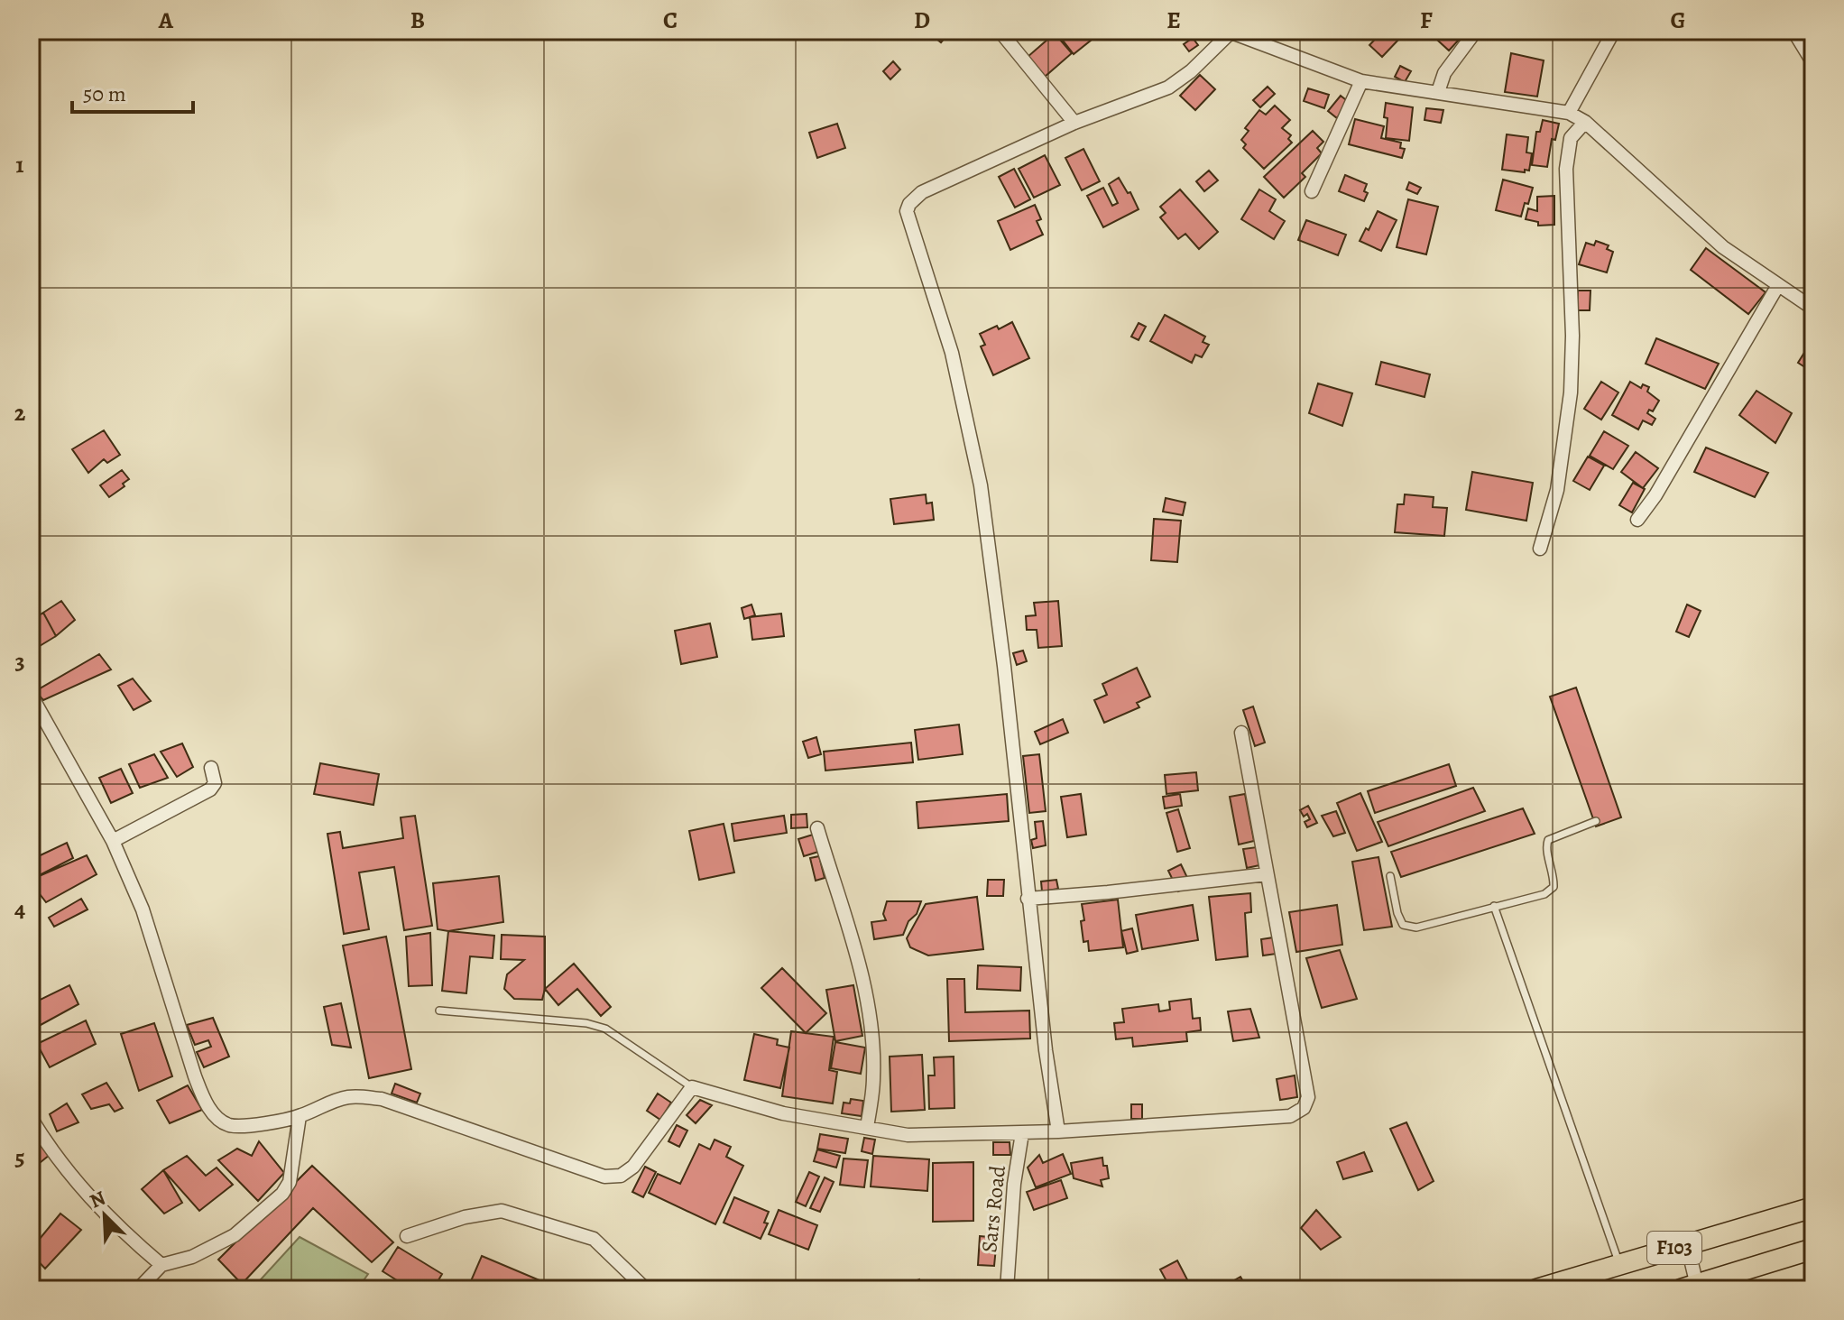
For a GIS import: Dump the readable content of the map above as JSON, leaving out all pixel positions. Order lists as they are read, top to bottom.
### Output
{
  "streets": {
    "main road": ["F103"],
    "street": ["Sars Road"]
  },
  "scale_bar": "50 m",
  "north": "top left",
  "grid": {
    "columns": [
      "A",
      "B",
      "C",
      "D",
      "E",
      "F",
      "G"
    ],
    "rows": [
      "1",
      "2",
      "3",
      "4",
      "5"
    ]
  }
}
